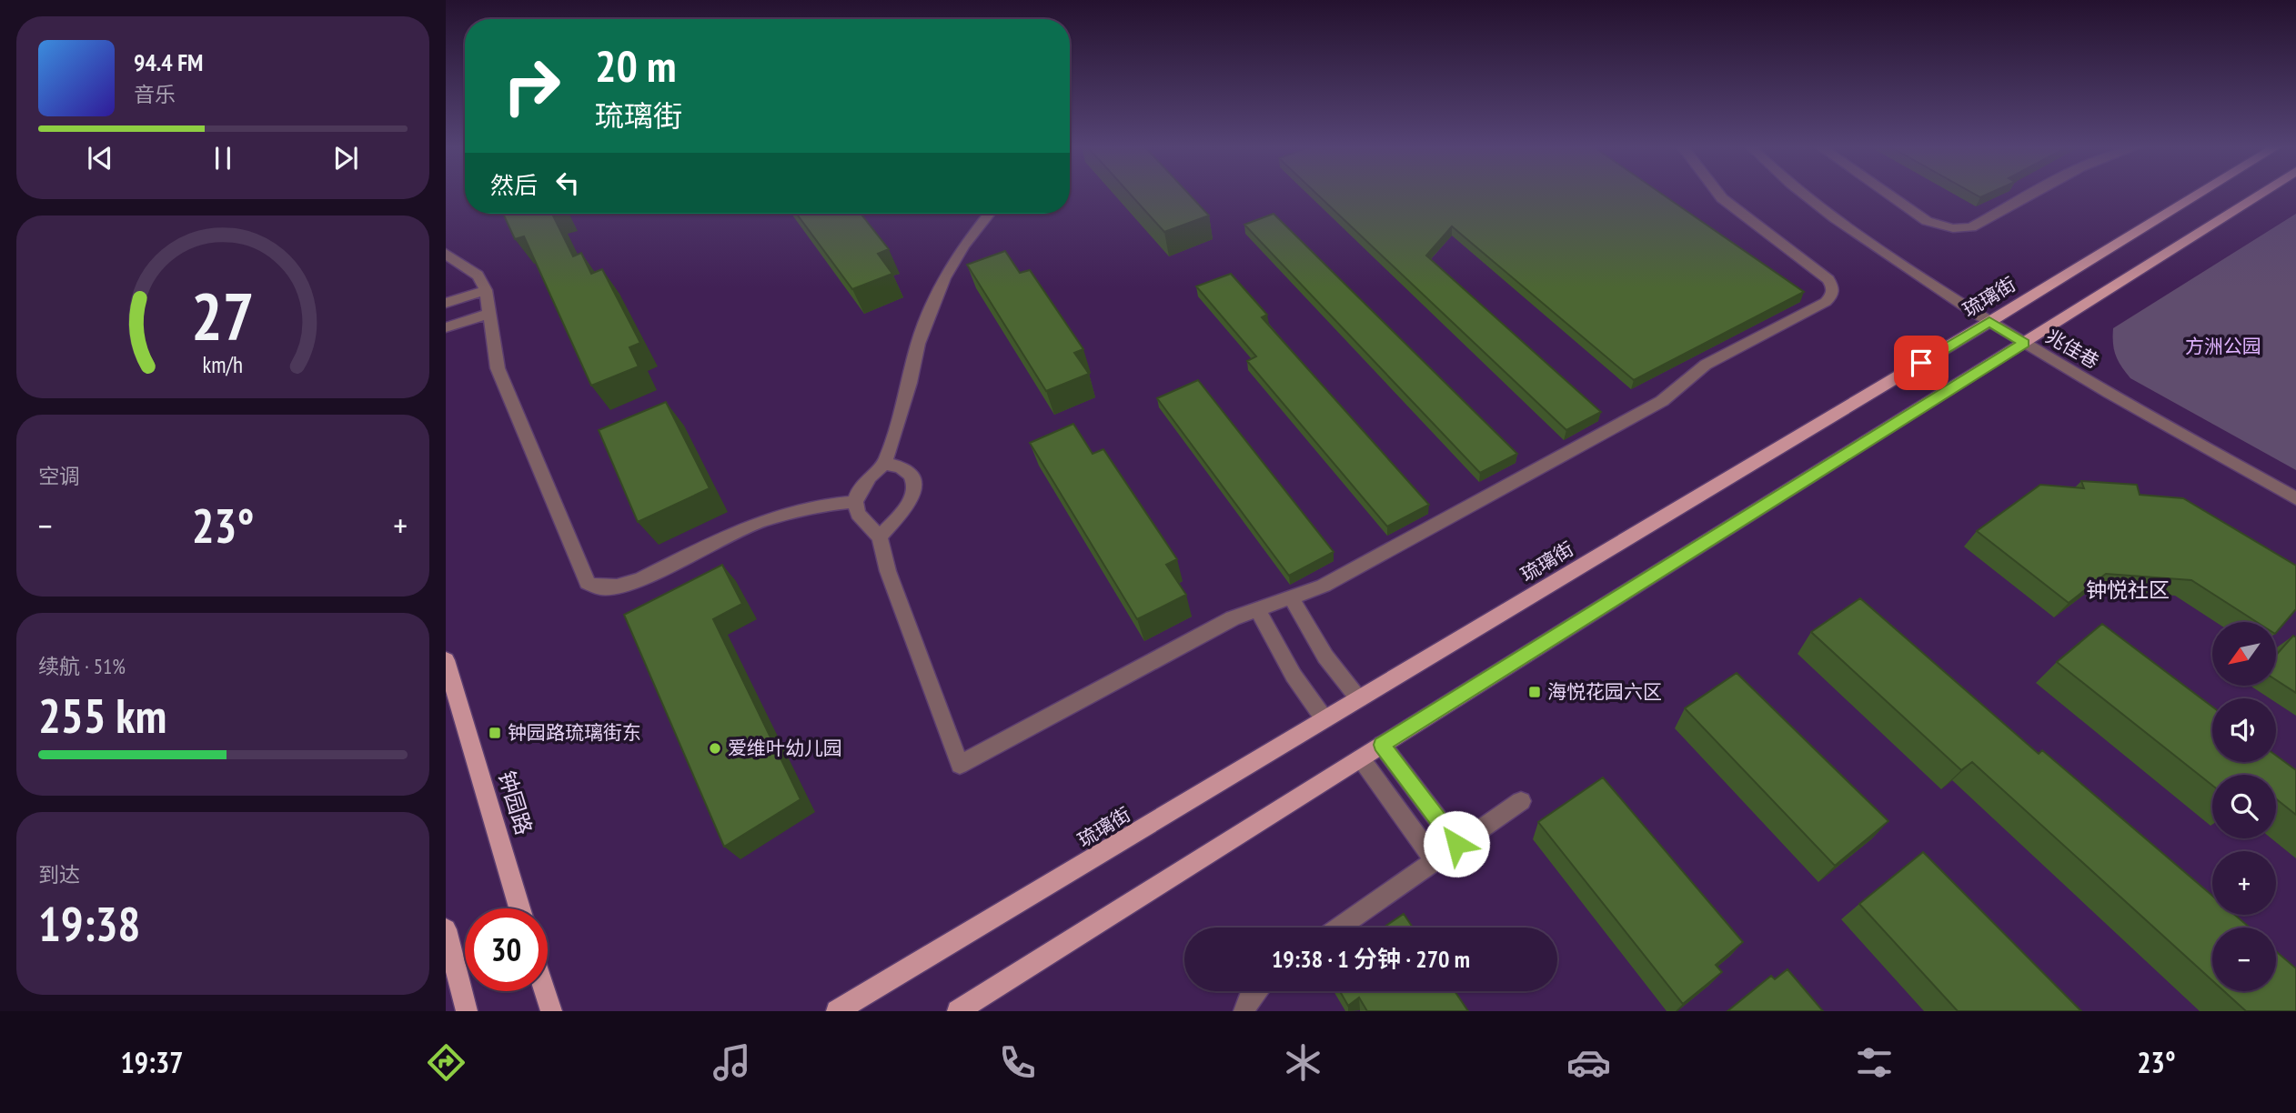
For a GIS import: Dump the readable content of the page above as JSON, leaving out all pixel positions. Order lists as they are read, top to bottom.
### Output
{
  "streets": {
    "main road": ["琉璃街", "钟园路"],
    "street": ["兆佳巷"]
  },
  "crossings": [
    ["琉璃街", "兆佳巷"]
  ],
  "districts": ["钟悦社区"],
  "parks": ["方洲公园"],
  "places": {
    "transit": ["海悦花园六区", "钟园路琉璃街东"],
    "other": ["爱维叶幼儿园"]
  },
  "north": "bottom left",
  "page": {
    "turn": ["20 m", "琉璃街"],
    "song": ["94.4 FM", "音乐"],
    "then": "然后",
    "tile": [
      "空调",
      ["续航 · 51%", "255 km"],
      ["到达", "19:38"]
    ],
    "heat": ["−", "23°", "+"],
    "map_buttons": ["+", "−"],
    "limit": "30",
    "trip": "19:38 · 1 分钟 · 270 m",
    "tabs": ["19:37", "23°"],
    "gauge": ["27", "km/h"]
  }
}
